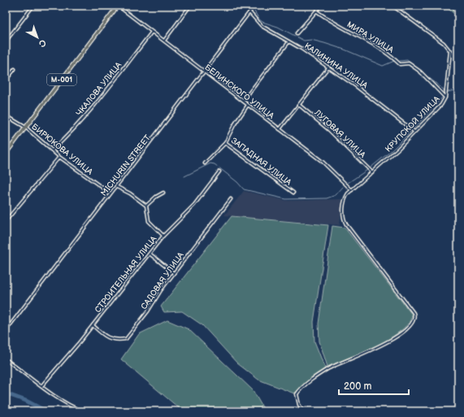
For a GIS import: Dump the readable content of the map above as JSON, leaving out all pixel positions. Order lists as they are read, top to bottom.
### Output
{
  "streets": {
    "main road": ["М-001"],
    "street": [
      "МИРА УЛИЦА",
      "КАЛИНИНА УЛИЦА",
      "ЧКАЛОВА УЛИЦА",
      "БЕЛИНСКОГО УЛИЦА",
      "КРУПСКОЙ УЛИЦА",
      "ЛУГОВАЯ УЛИЦА",
      "БИРЮКОВА УЛИЦА",
      "ЗАПАДНАЯ УЛИЦА",
      "MICHURIN STREET",
      "СТРОИТЕЛЬНАЯ УЛИЦА",
      "САДОВАЯ УЛИЦА"
    ]
  },
  "crossings": [
    ["МИРА УЛИЦА", "КРУПСКОЙ УЛИЦА"],
    ["КАЛИНИНА УЛИЦА", "КРУПСКОЙ УЛИЦА"],
    ["КАЛИНИНА УЛИЦА", "MICHURIN STREET"],
    ["М-001", "БЕЛИНСКОГО УЛИЦА"],
    ["М-001", "БИРЮКОВА УЛИЦА"],
    ["ЧКАЛОВА УЛИЦА", "БЕЛИНСКОГО УЛИЦА"],
    ["ЧКАЛОВА УЛИЦА", "БИРЮКОВА УЛИЦА"],
    ["БЕЛИНСКОГО УЛИЦА", "КРУПСКОЙ УЛИЦА"],
    ["БЕЛИНСКОГО УЛИЦА", "ЗАПАДНАЯ УЛИЦА"],
    ["БЕЛИНСКОГО УЛИЦА", "MICHURIN STREET"],
    ["КРУПСКОЙ УЛИЦА", "ЛУГОВАЯ УЛИЦА"],
    ["БИРЮКОВА УЛИЦА", "MICHURIN STREET"],
    ["СТРОИТЕЛЬНАЯ УЛИЦА", "САДОВАЯ УЛИЦА"]
  ],
  "scale_bar": "200 m",
  "north": "bottom right"
}
